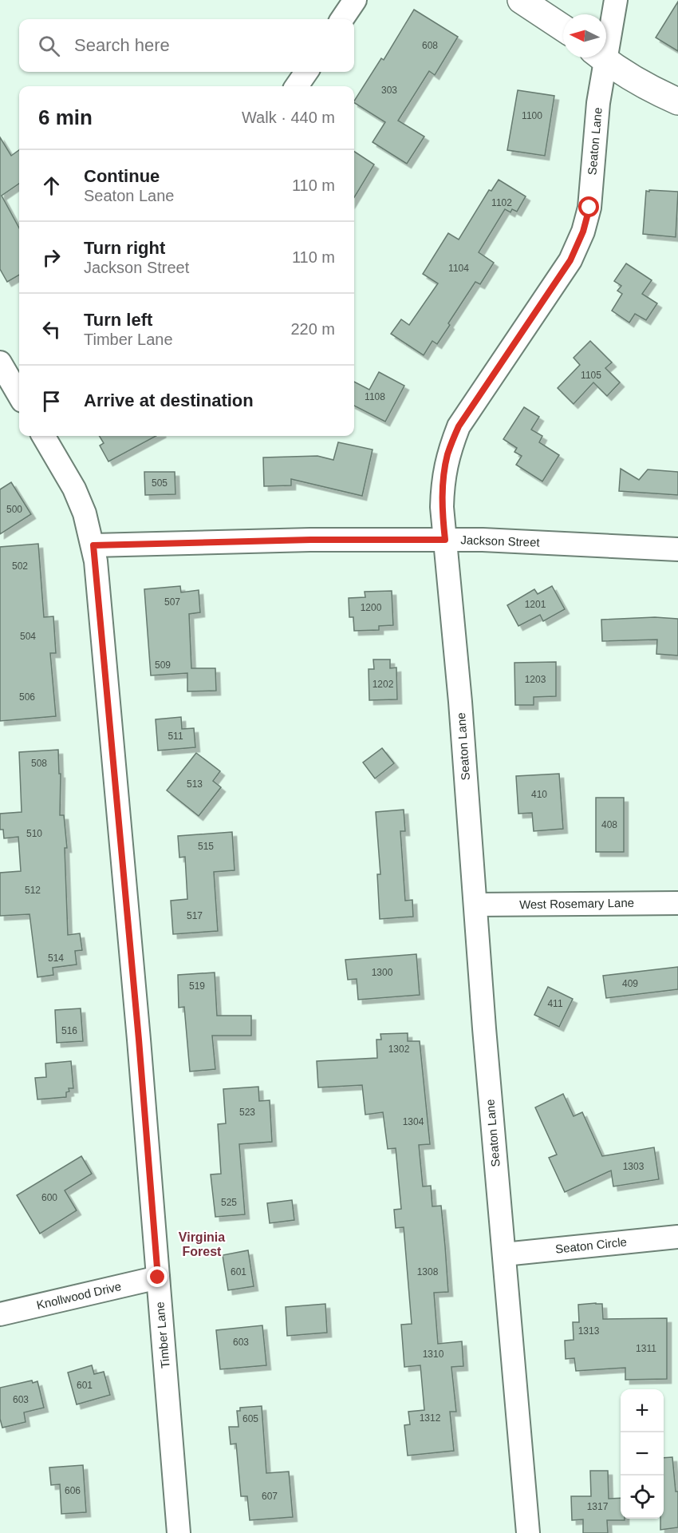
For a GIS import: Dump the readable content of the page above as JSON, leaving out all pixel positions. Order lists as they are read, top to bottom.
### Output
{
  "streets": {
    "street": [
      "Seaton Lane",
      "Jackson Street",
      "West Rosemary Lane",
      "Seaton Circle",
      "Knollwood Drive",
      "Timber Lane"
    ]
  },
  "crossings": [
    ["Seaton Lane", "Jackson Street"],
    ["Seaton Lane", "West Rosemary Lane"],
    ["Seaton Lane", "Seaton Circle"],
    ["Jackson Street", "Timber Lane"],
    ["Knollwood Drive", "Timber Lane"]
  ],
  "districts": ["Virginia Forest"],
  "house_numbers": [
    "608",
    "303",
    "1100",
    "1102",
    "1104",
    "1105",
    "1108",
    "505",
    "500",
    "502",
    "507",
    "1201",
    "1200",
    "504",
    "509",
    "1203",
    "1202",
    "506",
    "511",
    "508",
    "513",
    "410",
    "408",
    "510",
    "515",
    "512",
    "517",
    "514",
    "1300",
    "409",
    "519",
    "411",
    "516",
    "1302",
    "523",
    "1304",
    "1303",
    "600",
    "525",
    "601",
    "1308",
    "1313",
    "603",
    "1311",
    "1310",
    "601",
    "603",
    "1312",
    "605",
    "606",
    "607",
    "1317"
  ],
  "north": "left",
  "page": {
    "search": "Search here",
    "heading": ["6 min", "Walk · 440 m"],
    "list": [
      ["Continue", "Seaton Lane", "110 m"],
      ["Turn right", "Jackson Street", "110 m"],
      ["Turn left", "Timber Lane", "220 m"],
      "Arrive at destination"
    ],
    "map_buttons": ["+", "−"]
  }
}
